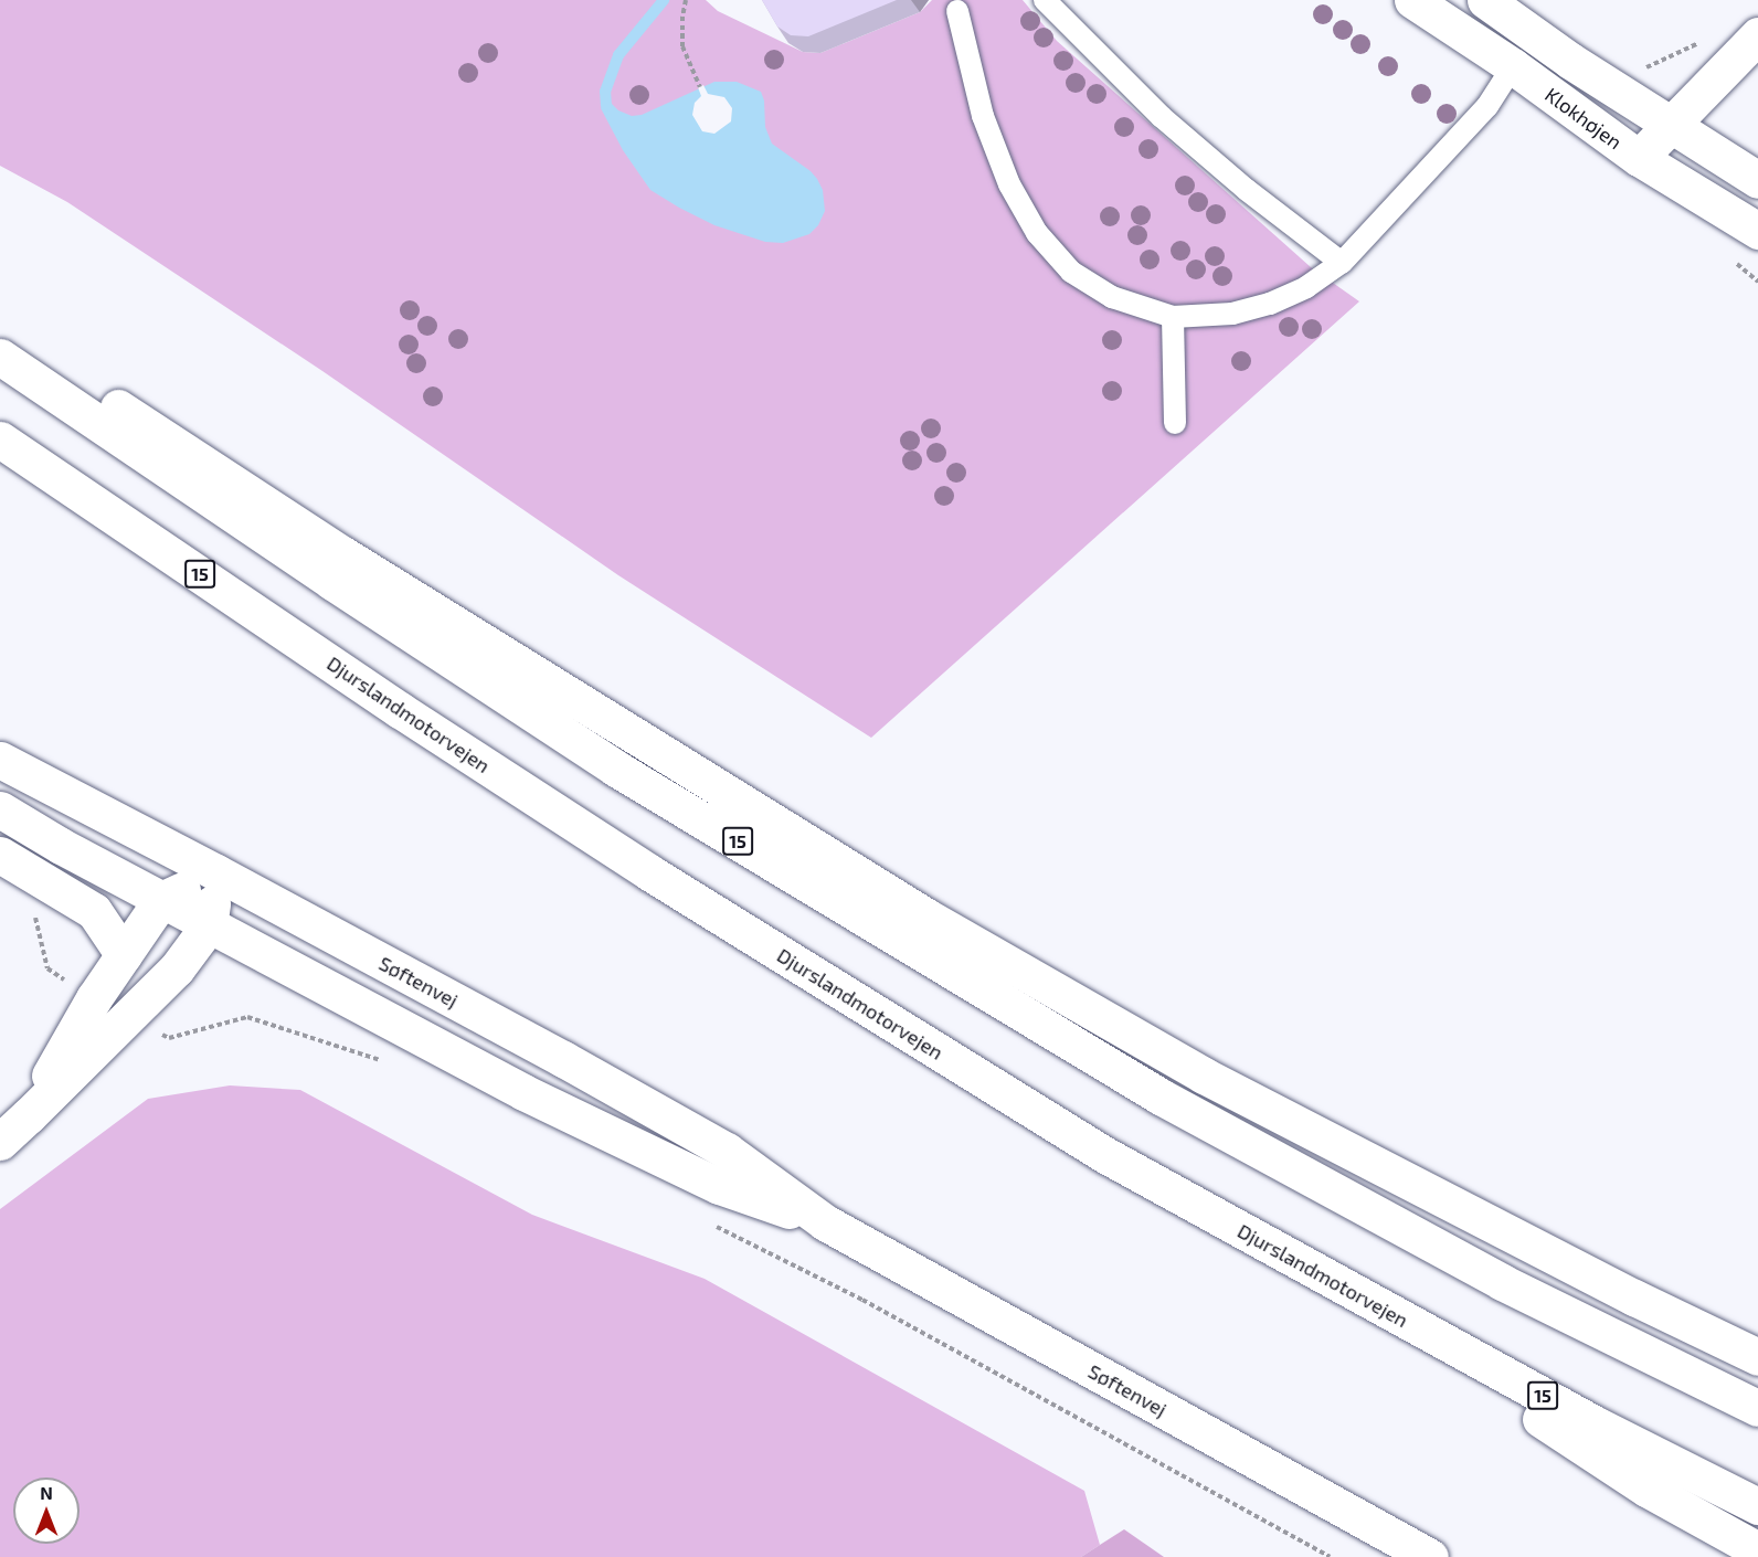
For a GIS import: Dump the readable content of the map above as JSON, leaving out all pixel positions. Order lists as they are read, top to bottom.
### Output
{
  "streets": {
    "main road": [
      "Klokhøjen",
      "15",
      "Djurslandmotorvejen",
      "Søftenvej"
    ]
  },
  "north": "top"
}
